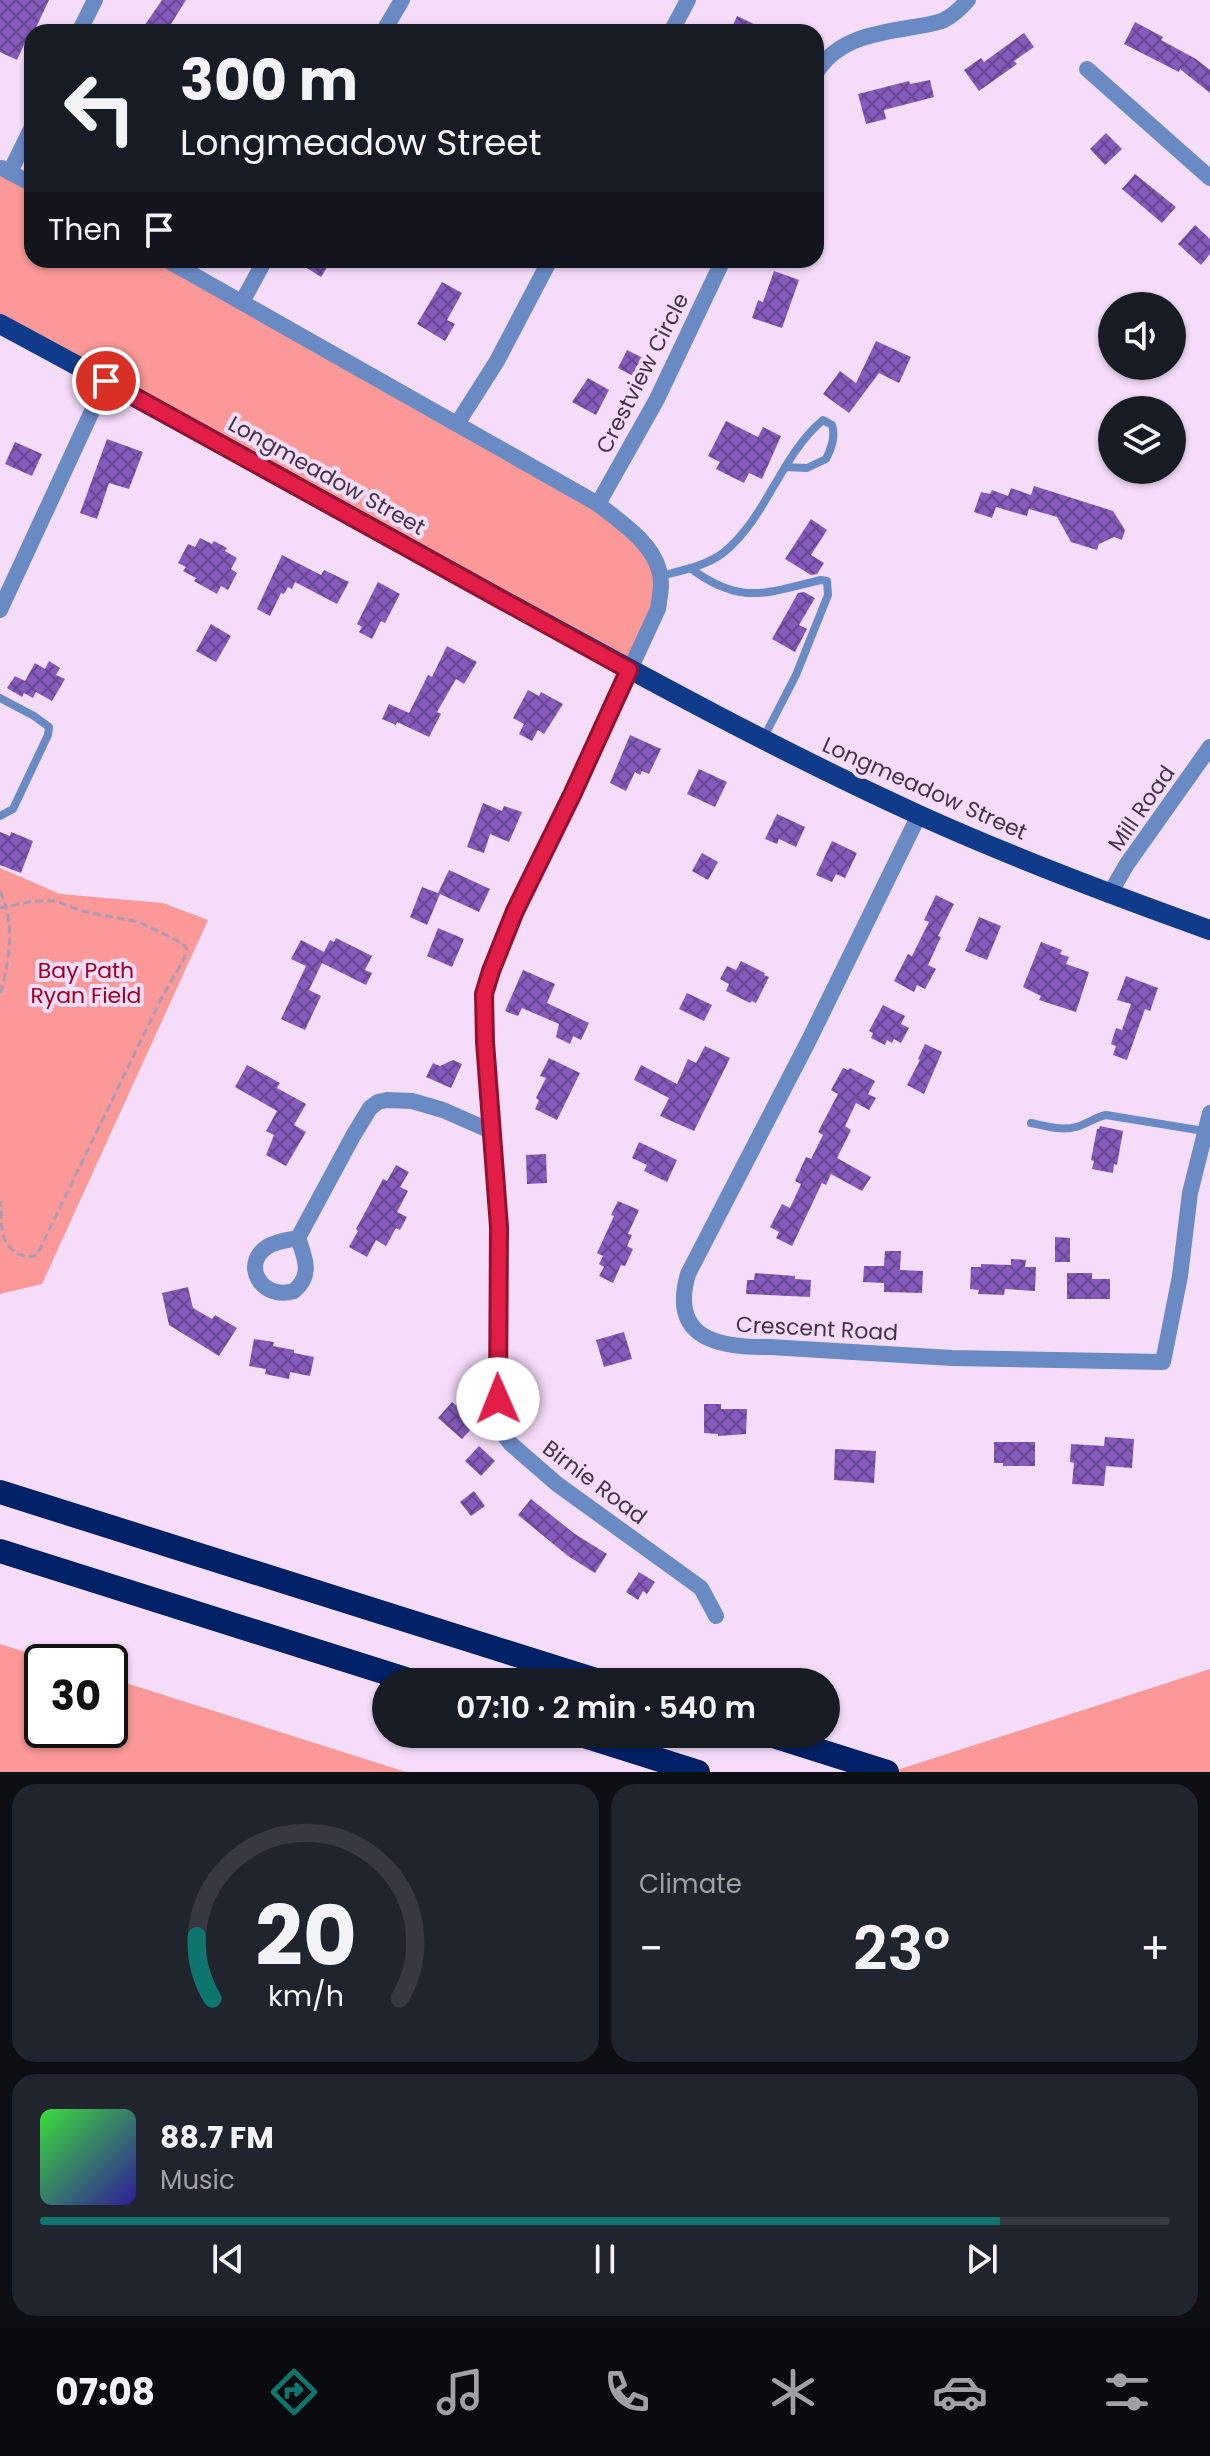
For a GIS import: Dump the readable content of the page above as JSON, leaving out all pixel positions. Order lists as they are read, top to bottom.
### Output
{
  "streets": {
    "main road": ["Longmeadow Street"],
    "street": [
      "Crestview Circle",
      "Mill Road",
      "Crescent Road",
      "Birnie Road"
    ]
  },
  "crossings": [
    ["Longmeadow Street", "Mill Road"],
    ["Longmeadow Street", "Crescent Road"],
    ["Longmeadow Street", "Birnie Road"]
  ],
  "parks": ["Bay Path Ryan Field"],
  "page": {
    "turn": ["300 m", "Longmeadow Street"],
    "then": "Then",
    "limit": "30",
    "trip": "07:10 · 2 min · 540 m",
    "tile": "Climate",
    "heat": ["−", "23°", "+"],
    "song": ["88.7 FM", "Music"],
    "tabs": "07:08",
    "gauge": ["20", "km/h"]
  }
}
